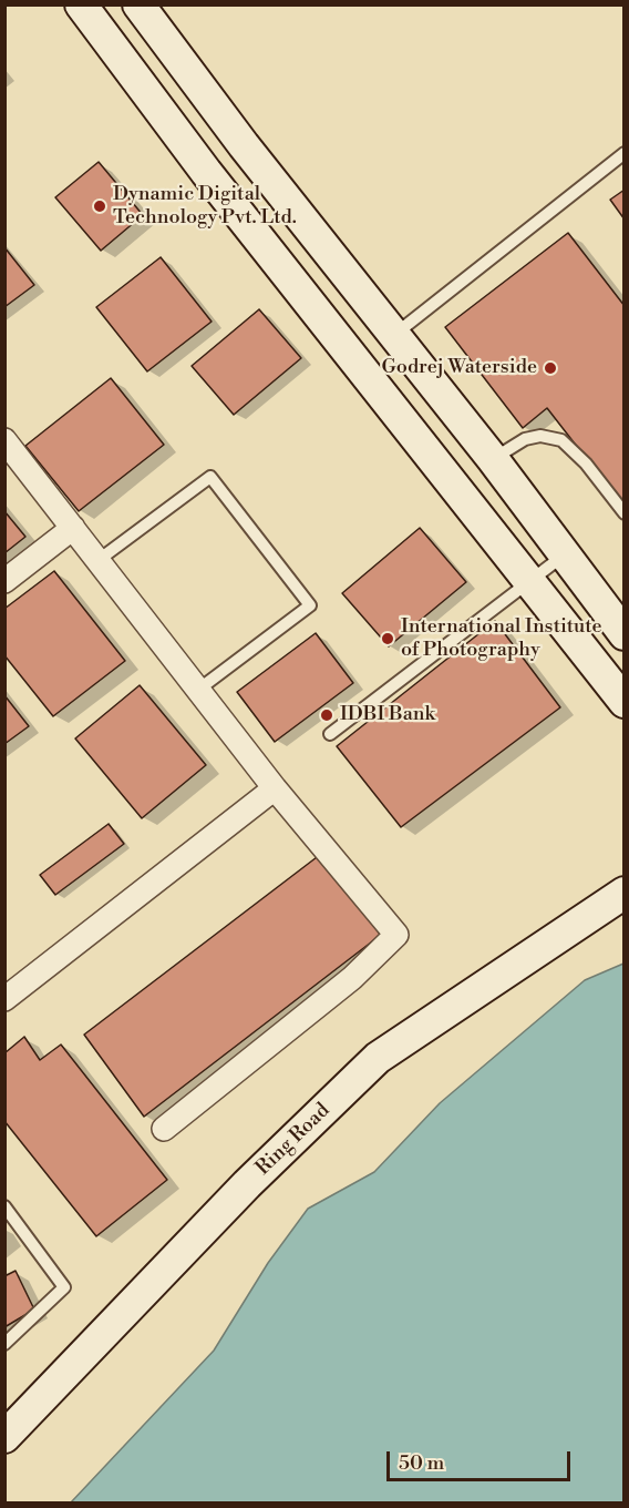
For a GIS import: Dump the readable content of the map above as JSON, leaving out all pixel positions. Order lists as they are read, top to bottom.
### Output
{
  "streets": {
    "street": ["Ring Road"]
  },
  "places": [
    "Dynamic Digital Technology Pvt. Ltd.",
    "Godrej Waterside",
    "International Institute of Photography",
    "IDBI Bank"
  ],
  "scale_bar": "50 m"
}
